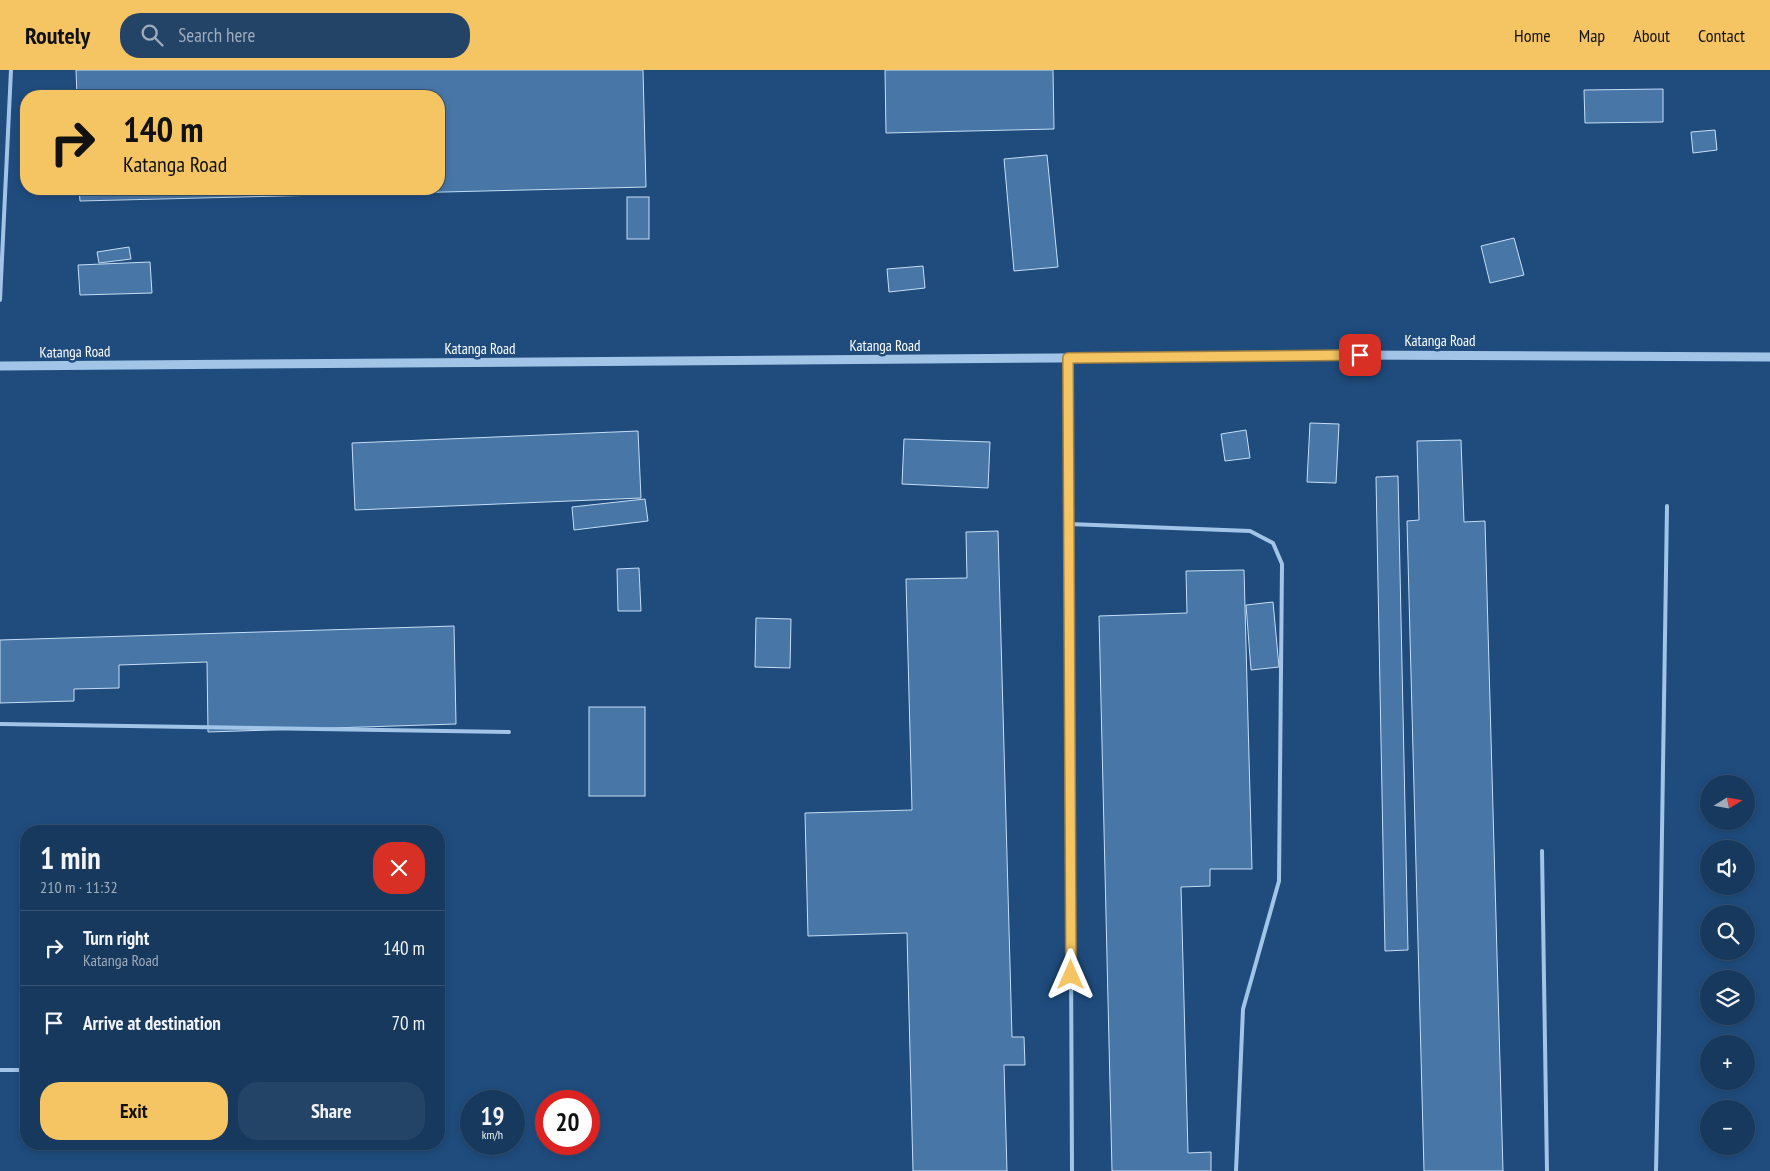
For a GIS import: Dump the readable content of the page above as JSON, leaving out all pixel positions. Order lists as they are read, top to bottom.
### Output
{
  "streets": {
    "street": ["Katanga Road"]
  },
  "north": "right",
  "page": {
    "header": "Routely",
    "search": "Search here",
    "nav": [
      "Home",
      "Map",
      "About",
      "Contact"
    ],
    "turn": ["140 m", "Katanga Road"],
    "map_buttons": ["+", "−"],
    "heading": ["1 min", "210 m · 11:32"],
    "list": [
      {
        "name": "Turn right",
        "note": "Katanga Road",
        "value": "140 m"
      },
      {
        "name": "Arrive at destination",
        "value": "70 m"
      }
    ],
    "buttons": ["Exit", "Share"],
    "speed": "19 km/h",
    "limit": "20"
  }
}
